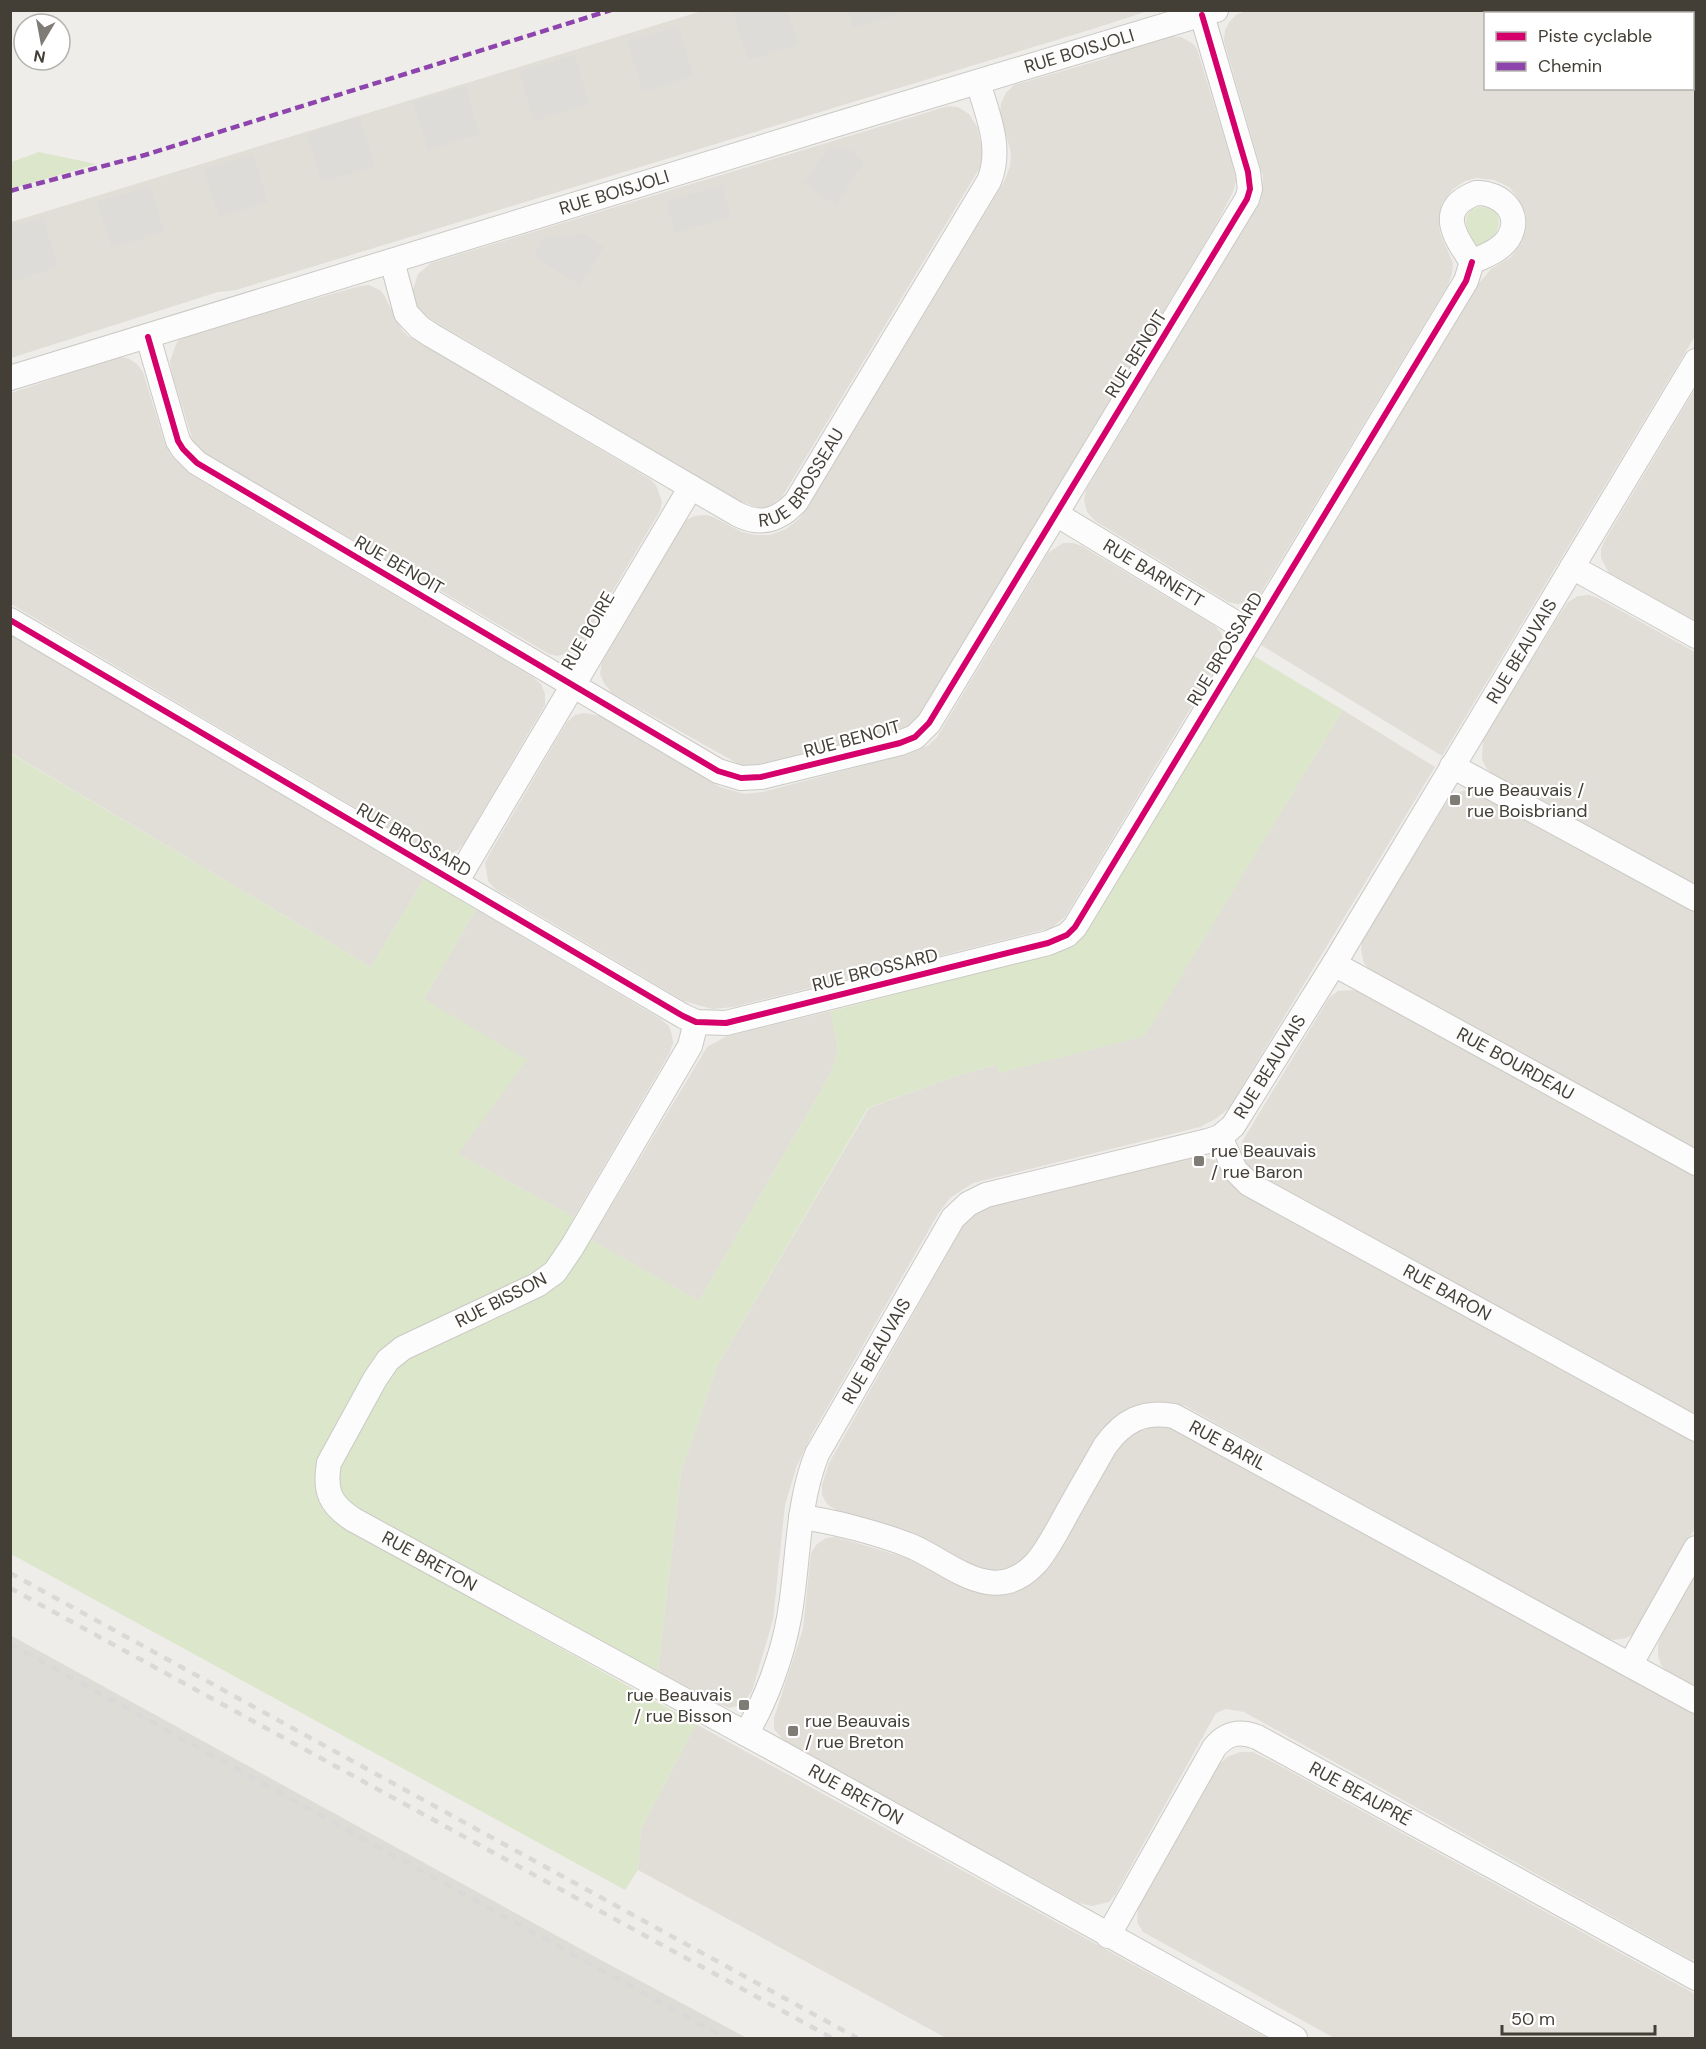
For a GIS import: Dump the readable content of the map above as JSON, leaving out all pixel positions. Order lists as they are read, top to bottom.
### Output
{
  "streets": {
    "street": [
      "RUE BOISJOLI",
      "RUE BENOIT",
      "RUE BROSSEAU",
      "RUE BARNETT",
      "RUE BOIRE",
      "RUE BROSSARD",
      "RUE BEAUVAIS",
      "RUE BOURDEAU",
      "RUE BARON",
      "RUE BISSON",
      "RUE BARIL",
      "RUE BRETON",
      "RUE BEAUPRÉ"
    ]
  },
  "crossings": [
    ["RUE BOISJOLI", "RUE BENOIT"],
    ["RUE BOISJOLI", "RUE BROSSEAU"],
    ["RUE BENOIT", "RUE BARNETT"],
    ["RUE BENOIT", "RUE BOIRE"],
    ["RUE BROSSEAU", "RUE BOIRE"],
    ["RUE BARNETT", "RUE BROSSARD"],
    ["RUE BOIRE", "RUE BROSSARD"],
    ["RUE BROSSARD", "RUE BISSON"],
    ["RUE BEAUVAIS", "RUE BOURDEAU"],
    ["RUE BEAUVAIS", "RUE BARON"],
    ["RUE BEAUVAIS", "RUE BARIL"],
    ["RUE BEAUVAIS", "RUE BRETON"],
    ["RUE BISSON", "RUE BRETON"],
    ["RUE BRETON", "RUE BEAUPRÉ"]
  ],
  "places": {
    "transit": [
      "rue Beauvais / rue Boisbriand",
      "rue Beauvais / rue Baron",
      "rue Beauvais / rue Bisson",
      "rue Beauvais / rue Breton"
    ]
  },
  "legend": ["Piste cyclable", "Chemin"],
  "scale_bar": "50 m",
  "north": "bottom"
}
